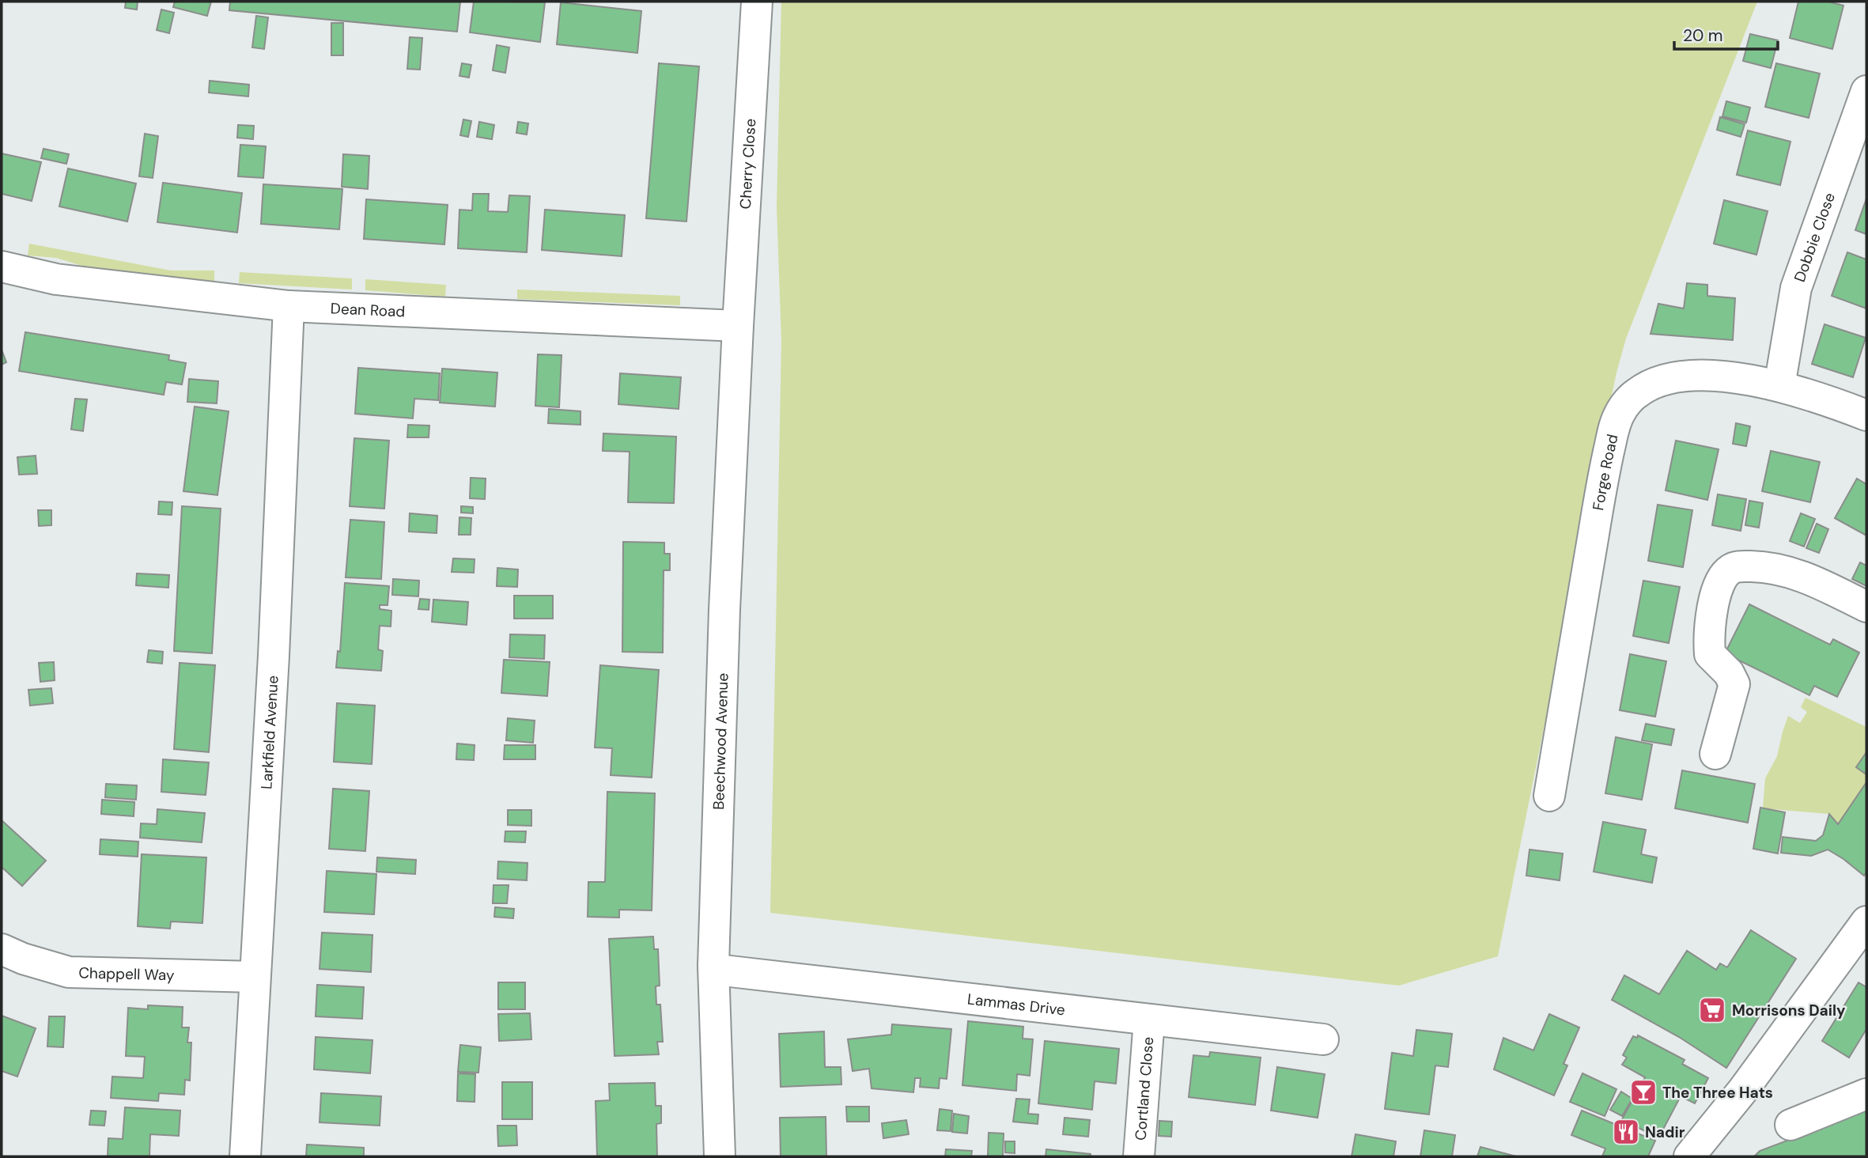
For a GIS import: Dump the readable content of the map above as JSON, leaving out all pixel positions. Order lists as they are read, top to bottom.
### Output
{
  "streets": {
    "street": [
      "Cherry Close",
      "Dobbie Close",
      "Dean Road",
      "Forge Road",
      "Larkfield Avenue",
      "Beechwood Avenue",
      "Chappell Way",
      "Lammas Drive",
      "Cortland Close"
    ]
  },
  "crossings": [
    ["Cherry Close", "Dean Road"],
    ["Cherry Close", "Beechwood Avenue"],
    ["Dobbie Close", "Forge Road"],
    ["Dean Road", "Larkfield Avenue"],
    ["Dean Road", "Beechwood Avenue"],
    ["Larkfield Avenue", "Chappell Way"],
    ["Beechwood Avenue", "Lammas Drive"],
    ["Lammas Drive", "Cortland Close"]
  ],
  "places": {
    "supermarket": ["Morrisons Daily"],
    "bar": ["The Three Hats"],
    "restaurant": ["Nadir"]
  },
  "scale_bar": "20 m"
}
